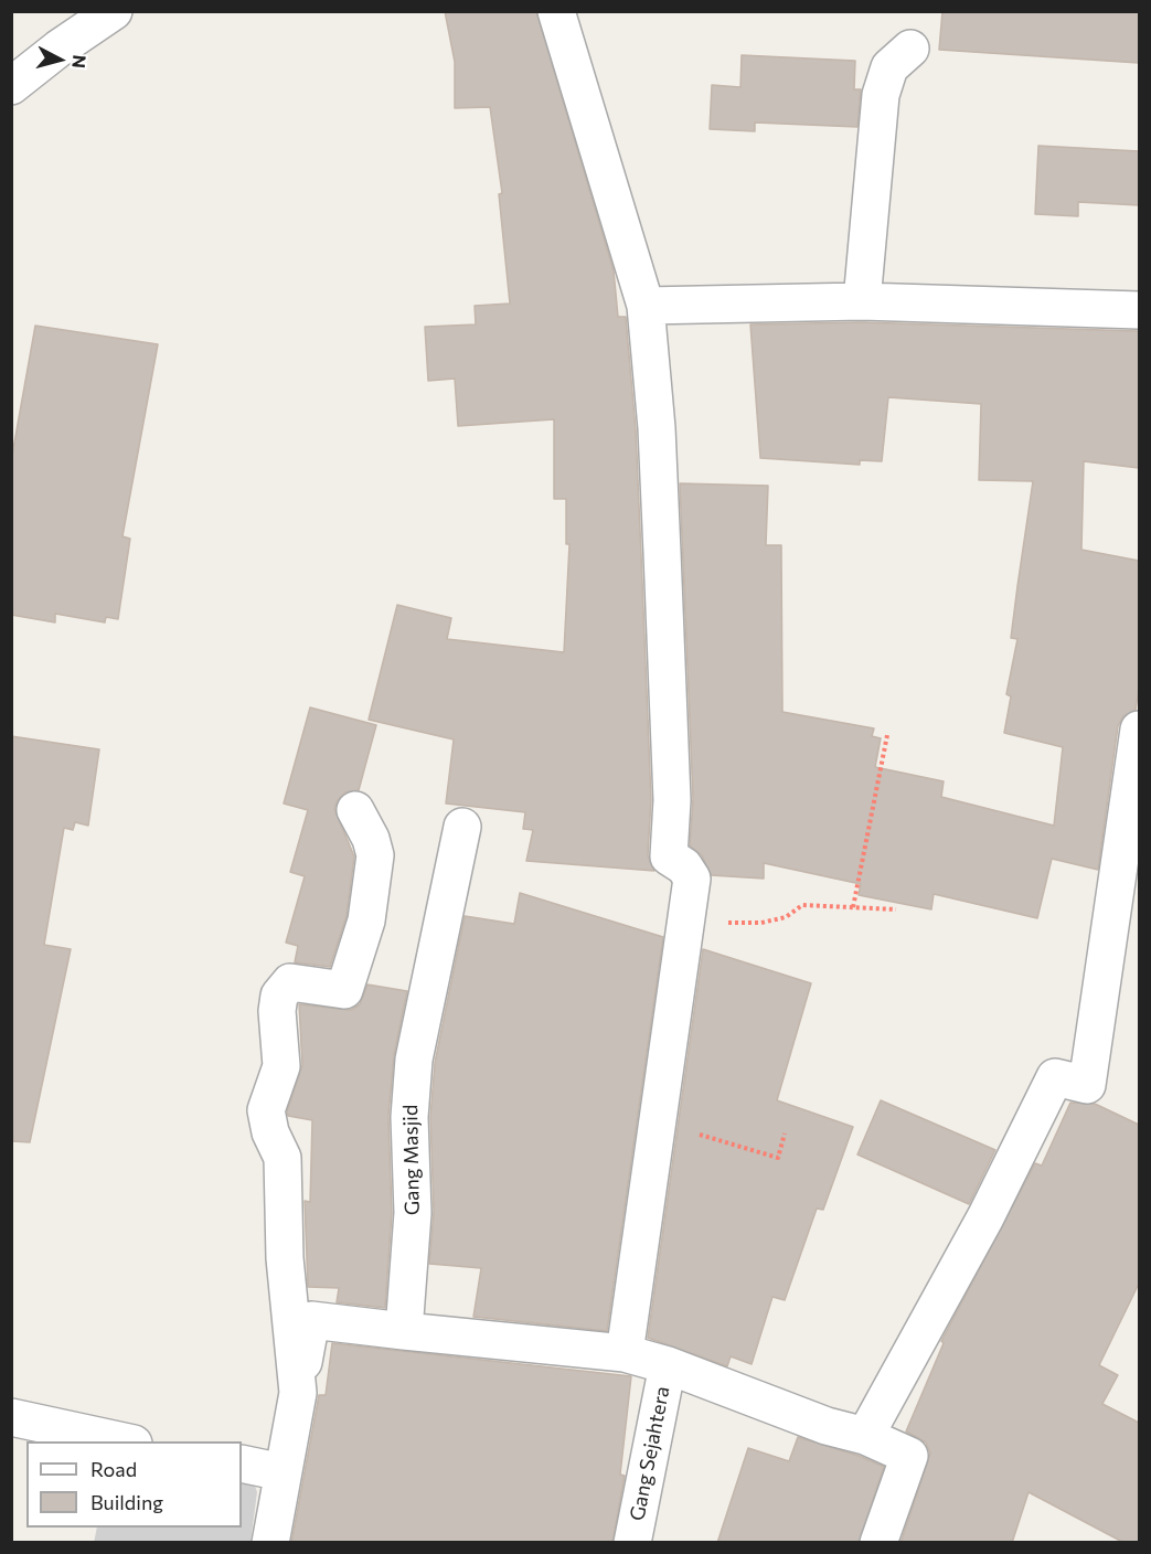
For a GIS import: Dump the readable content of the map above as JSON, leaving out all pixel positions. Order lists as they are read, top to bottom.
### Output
{
  "streets": {
    "street": ["Gang Masjid", "Gang Sejahtera"]
  },
  "legend": ["Road", "Building"],
  "north": "right"
}
